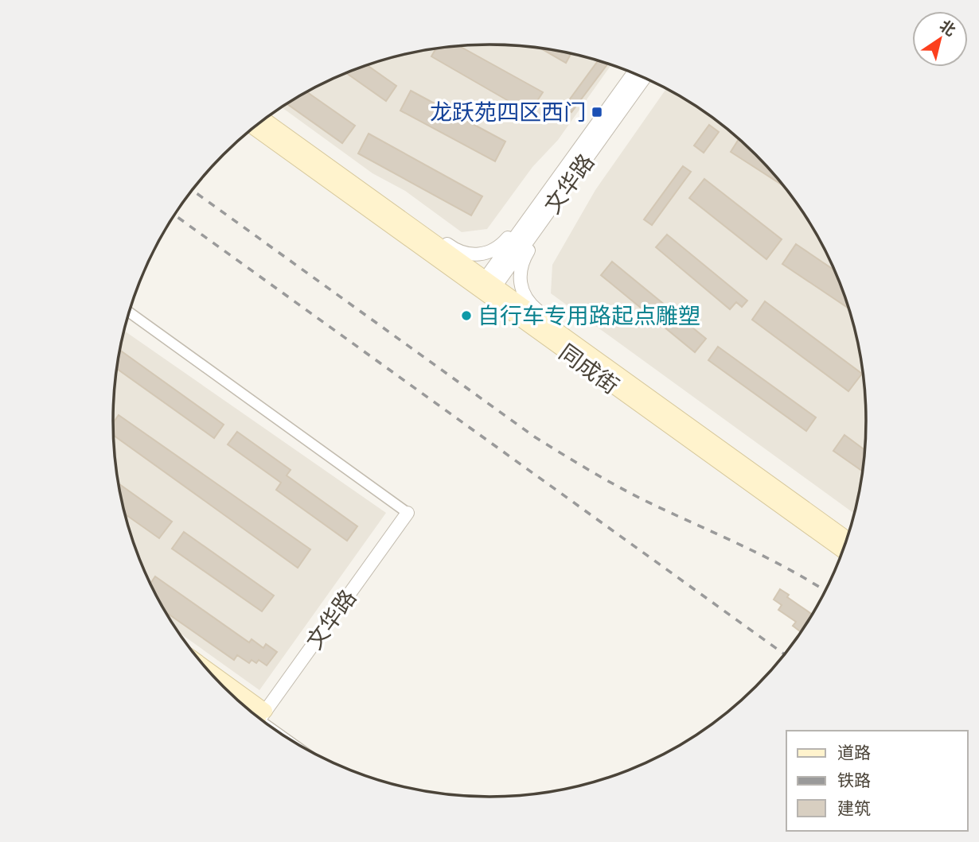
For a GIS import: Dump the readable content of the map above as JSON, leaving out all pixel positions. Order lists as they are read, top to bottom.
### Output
{
  "streets": {
    "main road": ["同成街"],
    "street": ["文华路"]
  },
  "crossings": [
    ["文华路", "同成街"]
  ],
  "places": {
    "transit": ["龙跃苑四区西门"],
    "other": ["自行车专用路起点雕塑"]
  },
  "legend": ["道路", "铁路", "建筑"],
  "north": "top right"
}
